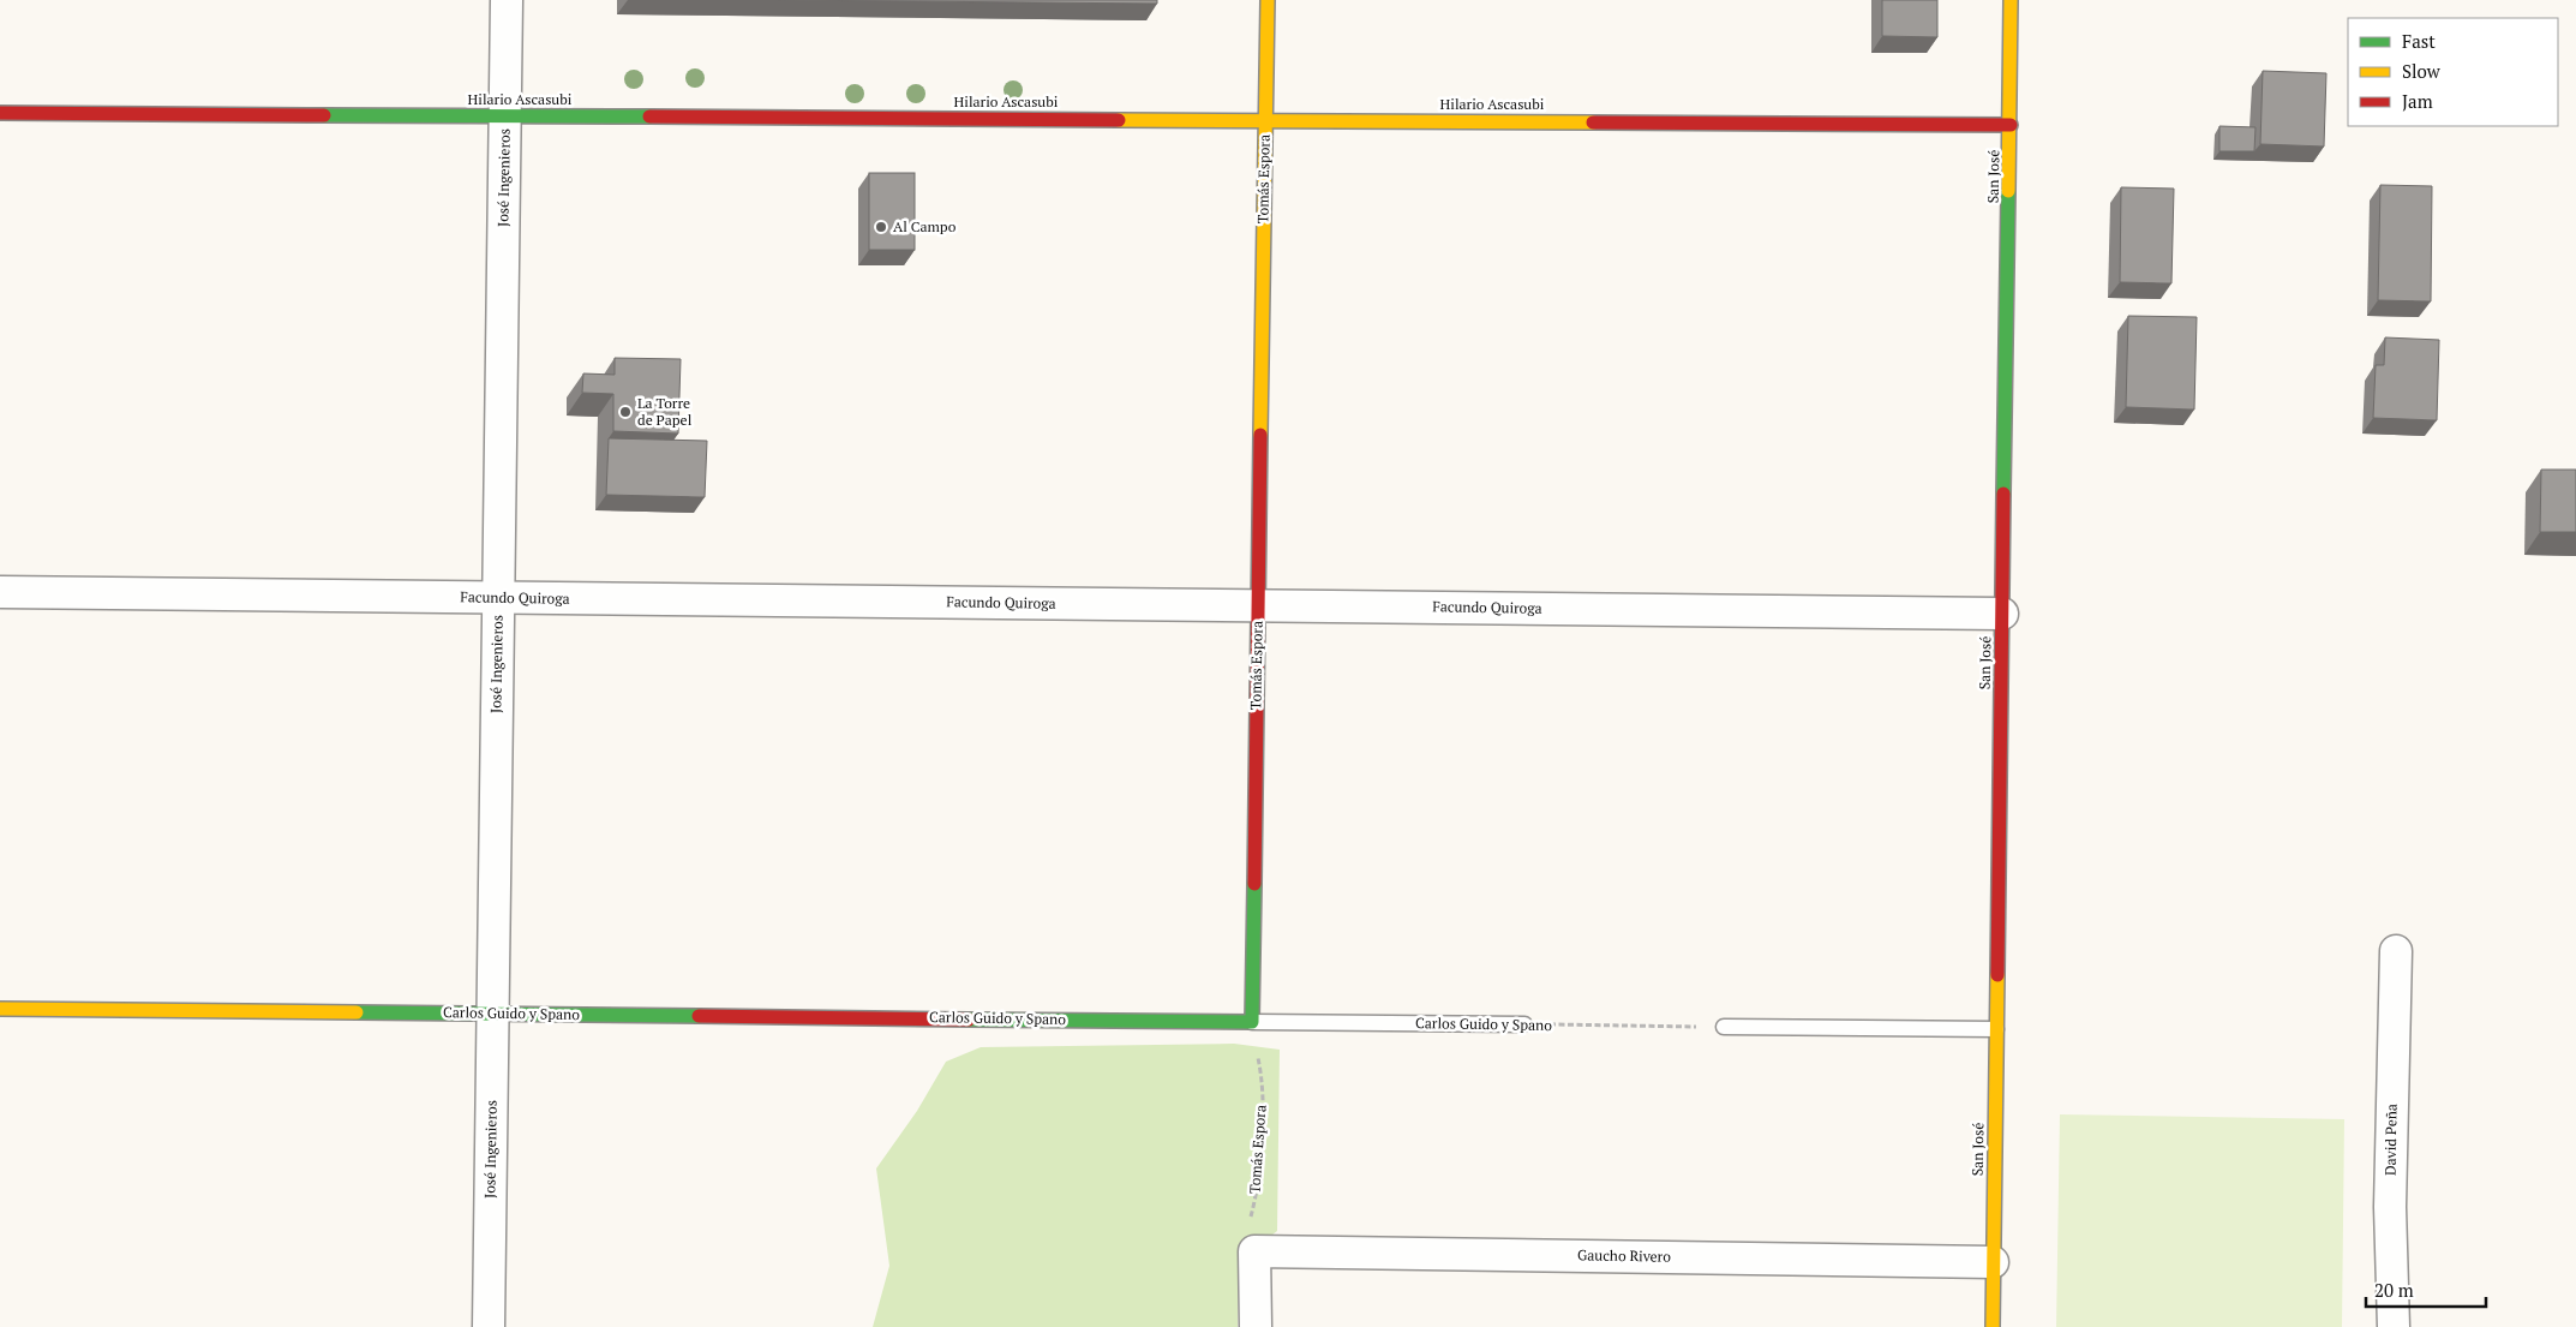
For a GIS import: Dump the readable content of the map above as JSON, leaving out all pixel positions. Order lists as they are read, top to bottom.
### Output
{
  "streets": {
    "street": [
      "Hilario Ascasubi",
      "San José",
      "José Ingenieros",
      "Tomás Espora",
      "Facundo Quiroga",
      "Carlos Guido y Spano",
      "David Peña",
      "Gaucho Rivero"
    ]
  },
  "crossings": [
    ["Hilario Ascasubi", "San José"],
    ["Hilario Ascasubi", "José Ingenieros"],
    ["Hilario Ascasubi", "Tomás Espora"],
    ["San José", "Facundo Quiroga"],
    ["San José", "Gaucho Rivero"],
    ["José Ingenieros", "Facundo Quiroga"],
    ["José Ingenieros", "Carlos Guido y Spano"],
    ["Tomás Espora", "Facundo Quiroga"],
    ["Tomás Espora", "Carlos Guido y Spano"],
    ["Tomás Espora", "Gaucho Rivero"]
  ],
  "places": ["Al Campo", "La Torre de Papel"],
  "legend": ["Fast", "Slow", "Jam"],
  "scale_bar": "20 m"
}
